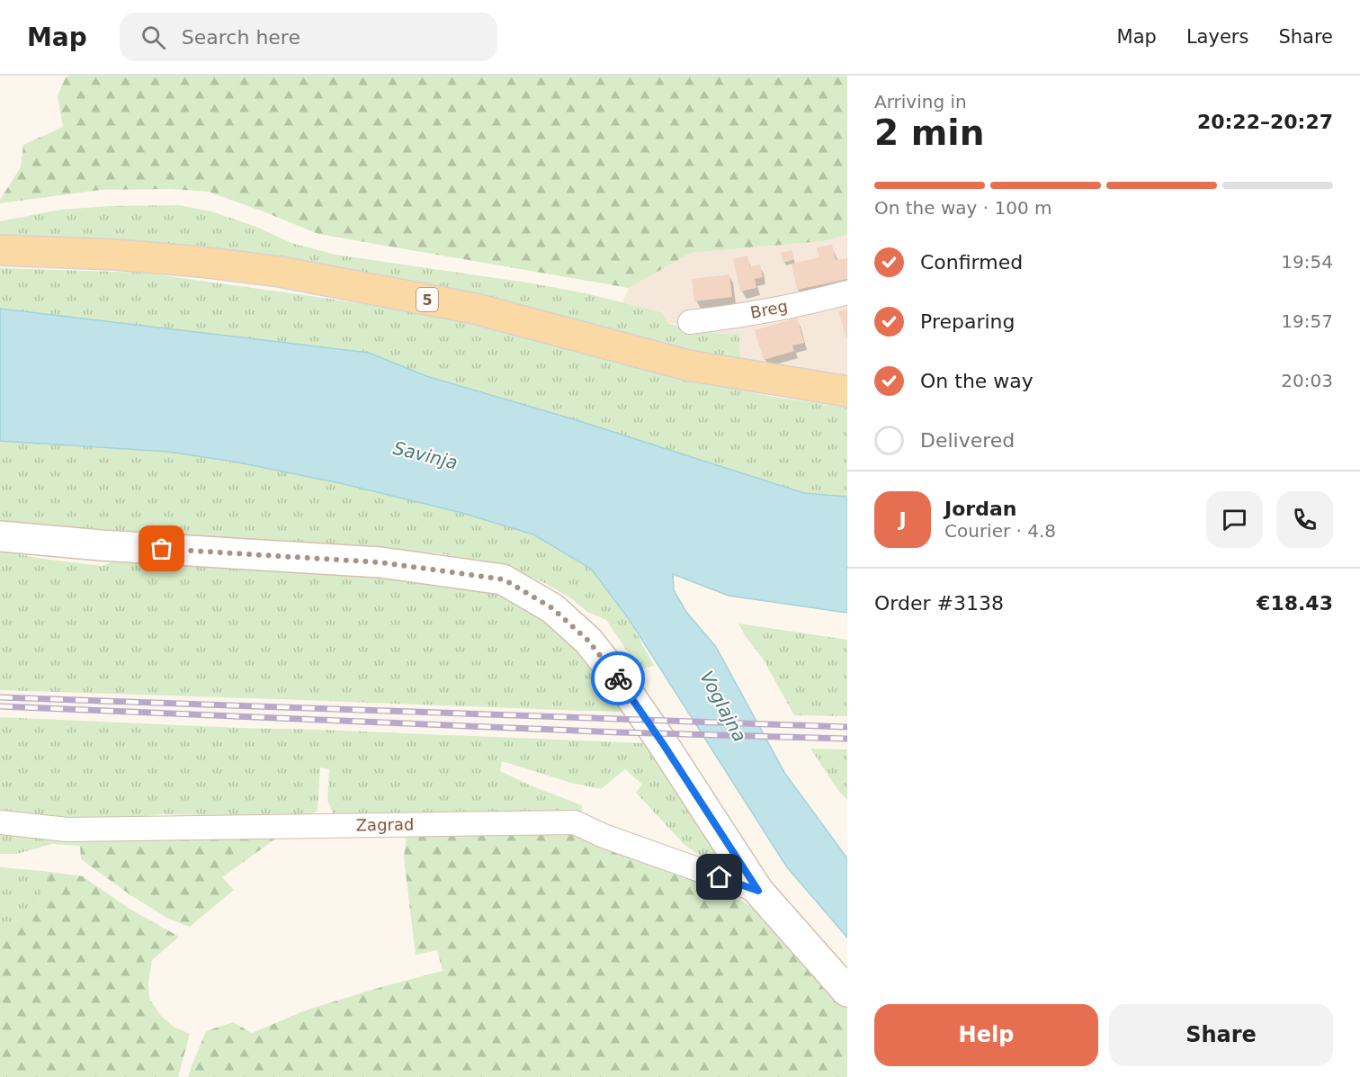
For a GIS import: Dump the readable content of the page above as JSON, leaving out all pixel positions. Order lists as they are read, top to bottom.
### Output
{
  "streets": {
    "main road": ["5"],
    "street": ["Breg", "Zagrad"]
  },
  "water": ["Savinja", "Voglajna"],
  "page": {
    "header": "Map",
    "search": "Search here",
    "nav": ["Map", "Layers", "Share"],
    "heading": ["2 min", "Arriving in", "20:22–20:27"],
    "panel": [
      "Jordan",
      "Courier · 4.8",
      "Order #3138",
      "€18.43"
    ],
    "bar": "On the way · 100 m",
    "list": [
      ["Confirmed", "19:54"],
      ["Preparing", "19:57"],
      ["On the way", "20:03"],
      "Delivered"
    ],
    "round": "J",
    "buttons": ["Help", "Share"]
  }
}
